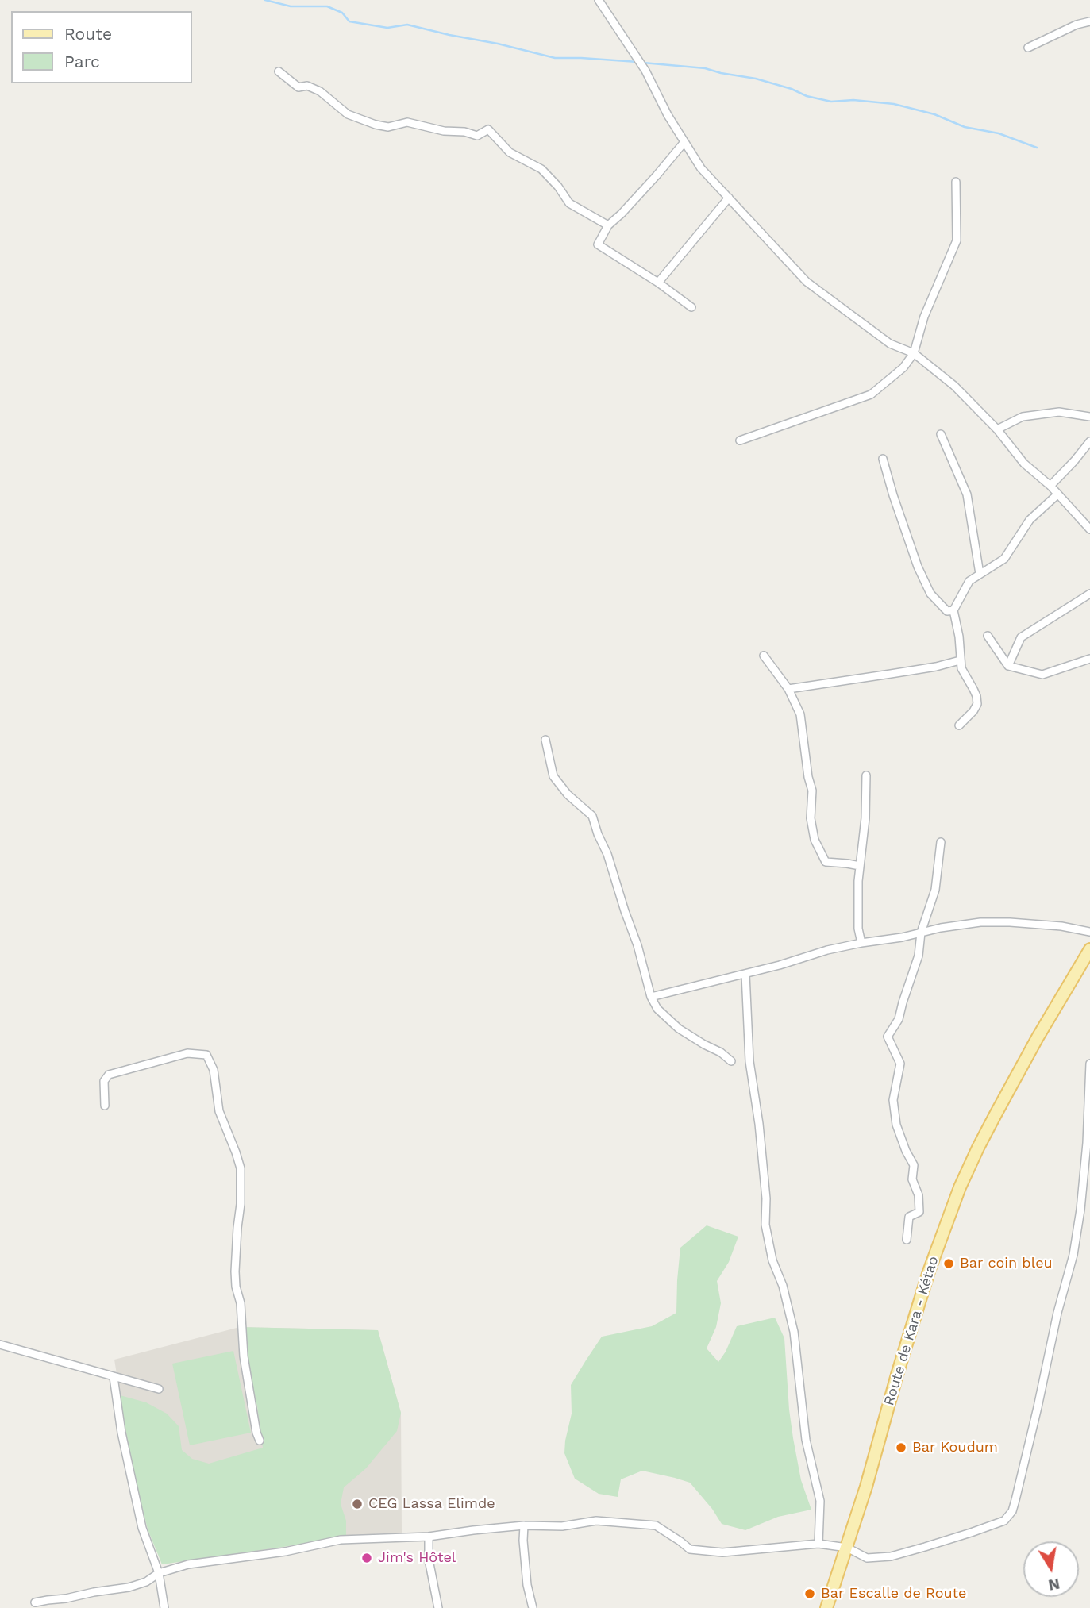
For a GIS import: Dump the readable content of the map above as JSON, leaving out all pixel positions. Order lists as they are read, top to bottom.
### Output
{
  "streets": {
    "main road": ["Route de Kara - Kétao"]
  },
  "places": [
    "Bar coin bleu",
    "Bar Koudum",
    "CEG Lassa Elimde",
    "Jim's Hôtel",
    "Bar Escalle de Route"
  ],
  "legend": ["Route", "Parc"],
  "north": "bottom"
}
